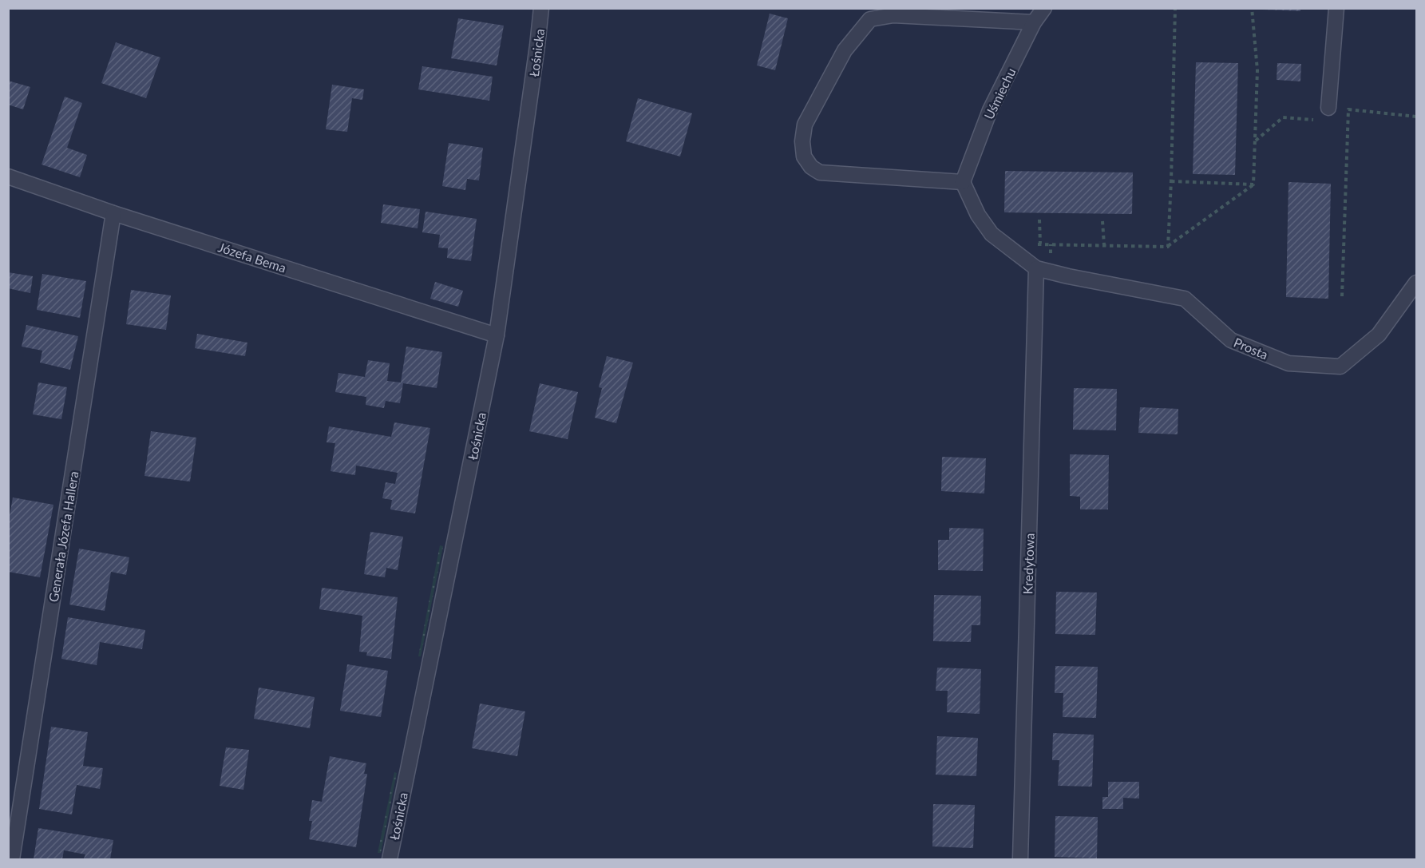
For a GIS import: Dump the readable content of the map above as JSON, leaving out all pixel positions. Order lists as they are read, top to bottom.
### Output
{
  "streets": {
    "street": [
      "Łośnicka",
      "Uśmiechu",
      "Józefa Bema",
      "Prosta",
      "Generała Józefa Hallera",
      "Kredytowa"
    ]
  },
  "crossings": [
    ["Łośnicka", "Józefa Bema"],
    ["Józefa Bema", "Generała Józefa Hallera"],
    ["Prosta", "Kredytowa"]
  ]
}
